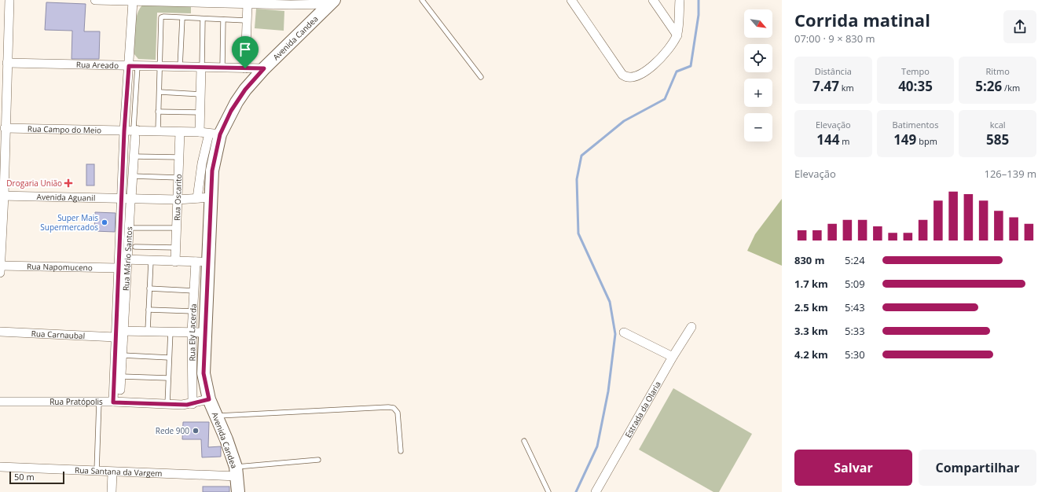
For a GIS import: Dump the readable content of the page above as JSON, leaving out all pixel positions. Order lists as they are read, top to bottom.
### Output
{
  "streets": {
    "main road": ["Avenida Candea"],
    "street": [
      "Rua Areado",
      "Rua Campo do Meio",
      "Avenida Aguanil",
      "Rua Oscarito",
      "Rua Mário Santos",
      "Rua Napomuceno",
      "Rua Ely Lacerda",
      "Rua Carnaubal",
      "Rua Pratópolis",
      "Estrada da Olaria",
      "Rua Santana da Vargem"
    ]
  },
  "crossings": [
    ["Avenida Candea", "Rua Areado"],
    ["Avenida Candea", "Rua Campo do Meio"],
    ["Avenida Candea", "Avenida Aguanil"],
    ["Avenida Candea", "Rua Ely Lacerda"],
    ["Avenida Candea", "Rua Carnaubal"],
    ["Avenida Candea", "Rua Pratópolis"],
    ["Avenida Candea", "Rua Santana da Vargem"],
    ["Rua Campo do Meio", "Rua Oscarito"],
    ["Avenida Aguanil", "Rua Oscarito"],
    ["Avenida Aguanil", "Rua Mário Santos"],
    ["Rua Mário Santos", "Rua Carnaubal"],
    ["Rua Ely Lacerda", "Rua Carnaubal"],
    ["Rua Ely Lacerda", "Rua Pratópolis"]
  ],
  "places": {
    "health": ["Drogaria União"],
    "other": ["Super Mais Supermercados", "Rede 900"]
  },
  "scale_bar": "50 m",
  "north": "bottom right",
  "page": {
    "heading": ["Corrida matinal", "07:00 · 9 × 830 m"],
    "map_buttons": ["+", "−"],
    "stats": [
      ["Distância", "7.47 km"],
      ["Tempo", "40:35"],
      ["Ritmo", "5:26 /km"],
      ["Elevação", "144 m"],
      ["Batimentos", "149 bpm"],
      ["kcal", "585"]
    ],
    "chart": ["Elevação", "126–139 m"],
    "list": [
      {
        "name": "830 m",
        "note": "5:24"
      },
      {
        "name": "1.7 km",
        "note": "5:09"
      },
      {
        "name": "2.5 km",
        "note": "5:43"
      },
      {
        "name": "3.3 km",
        "note": "5:33"
      },
      {
        "name": "4.2 km",
        "note": "5:30"
      }
    ],
    "buttons": ["Salvar", "Compartilhar"],
    "scale": "50 m"
  }
}
